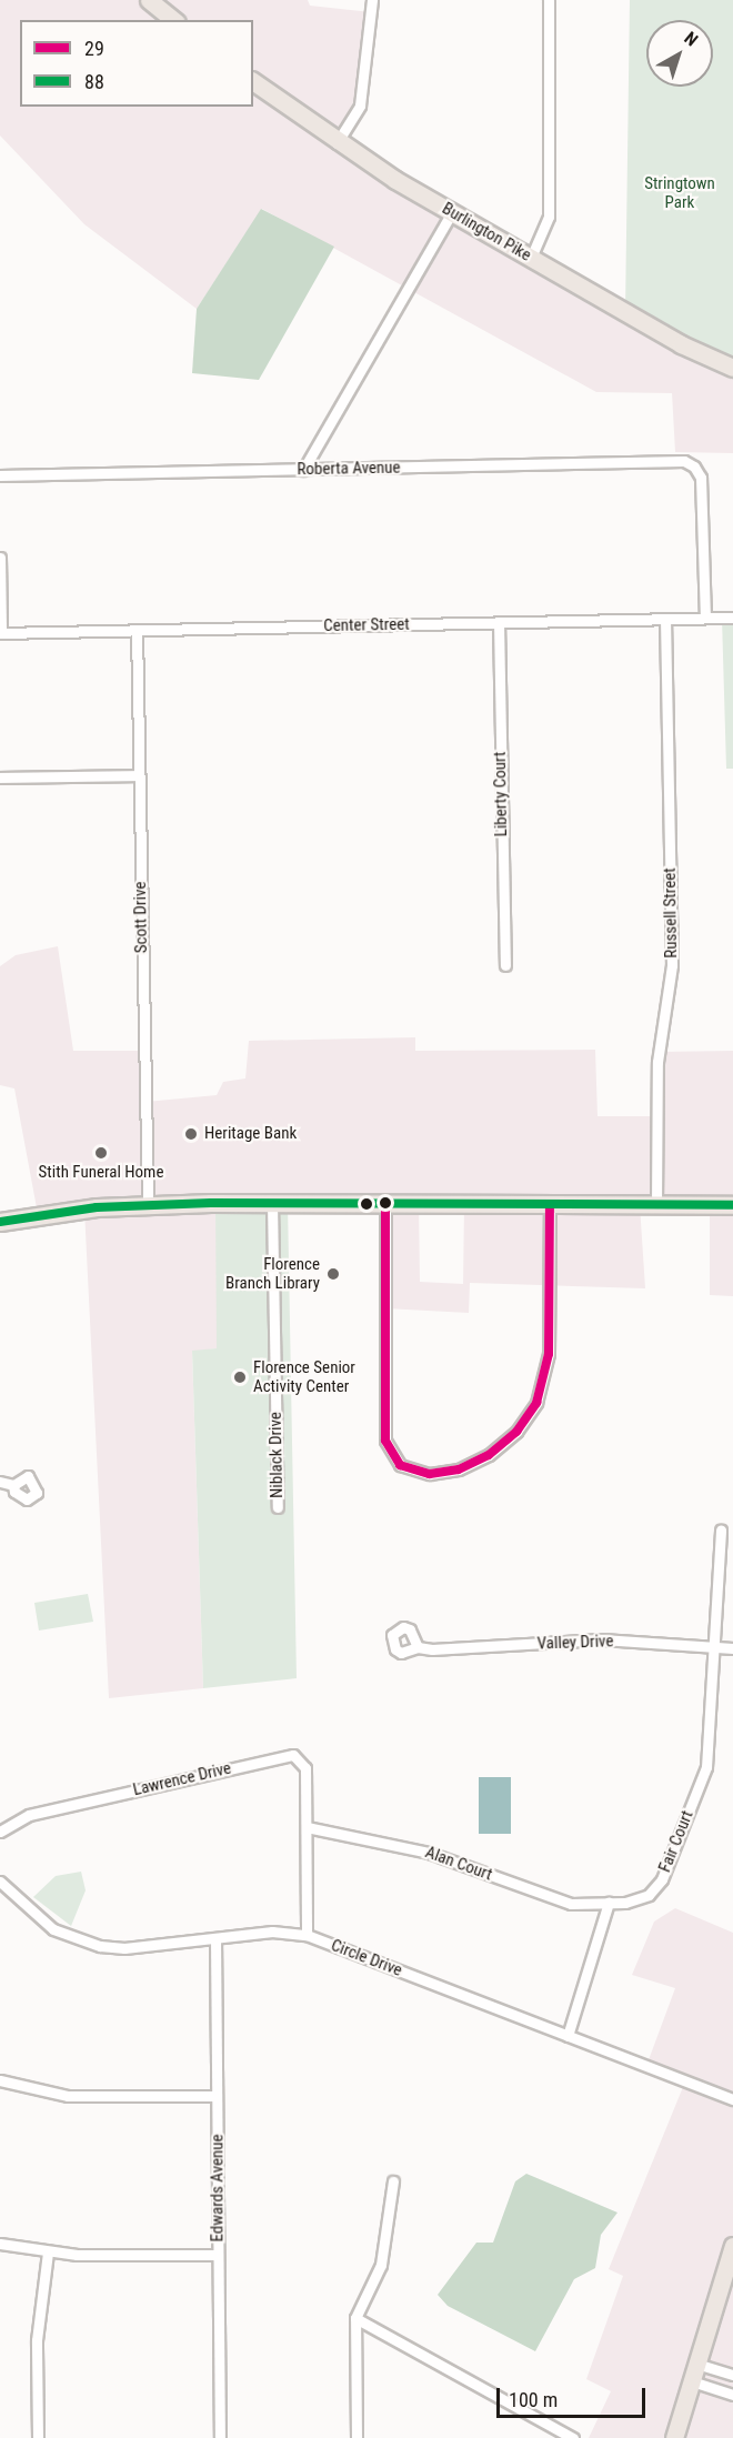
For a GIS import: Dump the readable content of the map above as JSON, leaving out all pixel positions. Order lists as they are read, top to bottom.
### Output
{
  "streets": {
    "main road": ["Burlington Pike"],
    "street": [
      "Roberta Avenue",
      "Center Street",
      "Liberty Court",
      "Russell Street",
      "Scott Drive",
      "Niblack Drive",
      "Valley Drive",
      "Lawrence Drive",
      "Fair Court",
      "Alan Court",
      "Circle Drive",
      "Edwards Avenue"
    ]
  },
  "crossings": [
    ["Roberta Avenue", "Center Street"],
    ["Center Street", "Liberty Court"],
    ["Center Street", "Russell Street"],
    ["Center Street", "Scott Drive"],
    ["Valley Drive", "Fair Court"],
    ["Lawrence Drive", "Alan Court"],
    ["Fair Court", "Alan Court"],
    ["Circle Drive", "Edwards Avenue"]
  ],
  "parks": ["Stringtown Park"],
  "places": [
    "Heritage Bank",
    "Stith Funeral Home",
    "Florence Branch Library",
    "Florence Senior Activity Center"
  ],
  "lines": ["transit line 29", "transit line 88"],
  "legend": ["29", "88"],
  "scale_bar": "100 m",
  "north": "top right"
}
